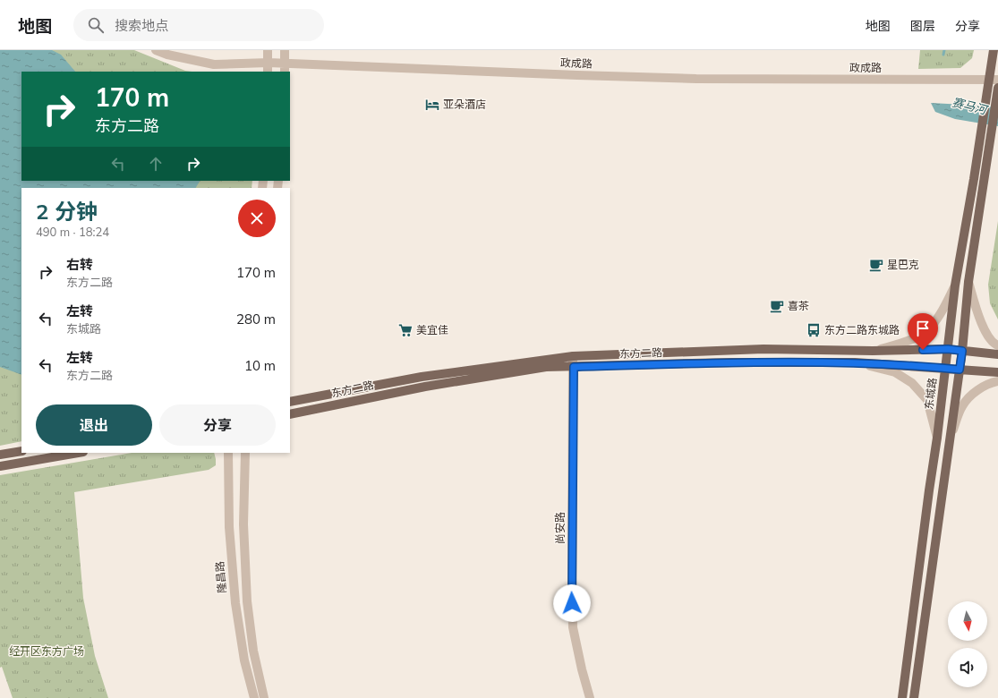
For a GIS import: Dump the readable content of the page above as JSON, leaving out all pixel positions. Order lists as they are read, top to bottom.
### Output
{
  "streets": {
    "main road": ["东方二路", "东城路"],
    "street": ["政成路", "尚安路", "隆昌路"]
  },
  "crossings": [
    ["政成路", "东城路"],
    ["东方二路", "东城路"],
    ["东方二路", "尚安路"]
  ],
  "water": ["赛马河"],
  "parks": ["经开区东方广场"],
  "places": {
    "hotel": ["亚朵酒店"],
    "cafe": ["星巴克", "喜茶"],
    "supermarket": ["美宜佳"],
    "bus stop": ["东方二路东城路"]
  },
  "north": "bottom",
  "page": {
    "header": "地图",
    "search": "搜索地点",
    "nav": ["地图", "图层", "分享"],
    "turn": ["170 m", "东方二路"],
    "heading": ["2 分钟", "490 m · 18:24"],
    "list": [
      {
        "name": "右转",
        "note": "东方二路",
        "value": "170 m"
      },
      {
        "name": "左转",
        "note": "东城路",
        "value": "280 m"
      },
      {
        "name": "左转",
        "note": "东方二路",
        "value": "10 m"
      }
    ],
    "buttons": ["退出", "分享"]
  }
}
